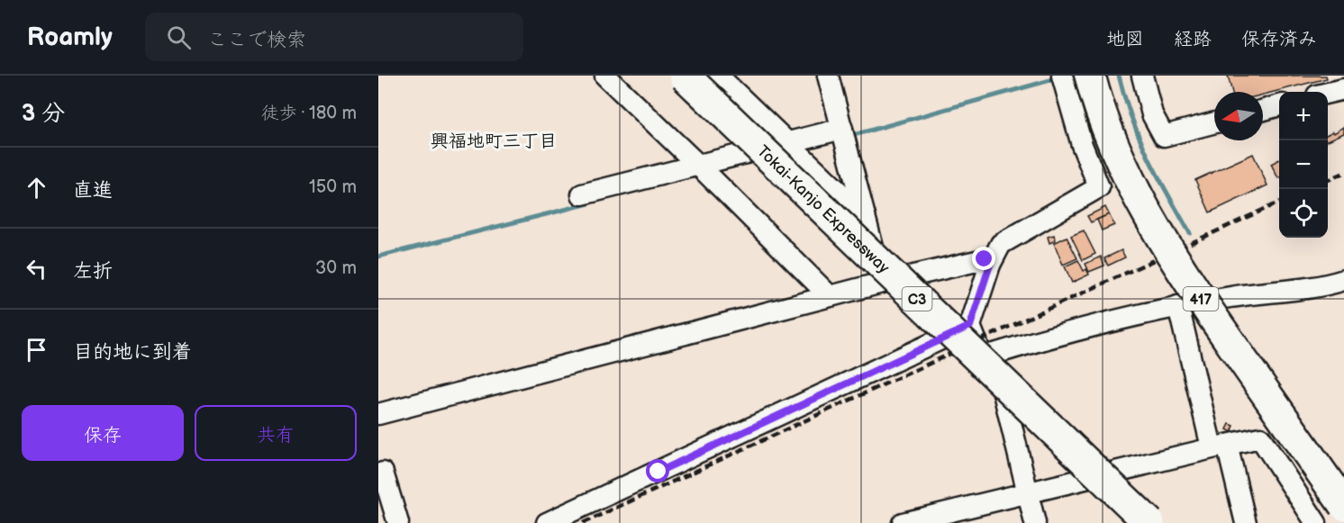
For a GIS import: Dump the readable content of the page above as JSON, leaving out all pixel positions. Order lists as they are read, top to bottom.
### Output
{
  "streets": {
    "highway": ["Tokai-Kanjo Expressway", "C3", "417"]
  },
  "districts": ["興福地町三丁目"],
  "north": "left",
  "page": {
    "header": "Roamly",
    "search": "ここで検索",
    "nav": ["地図", "経路", "保存済み"],
    "heading": ["3 分", "徒歩 · 180 m"],
    "map_buttons": ["+", "−"],
    "list": [
      ["直進", "150 m"],
      ["左折", "30 m"],
      "目的地に到着"
    ],
    "buttons": ["保存", "共有"]
  }
}
